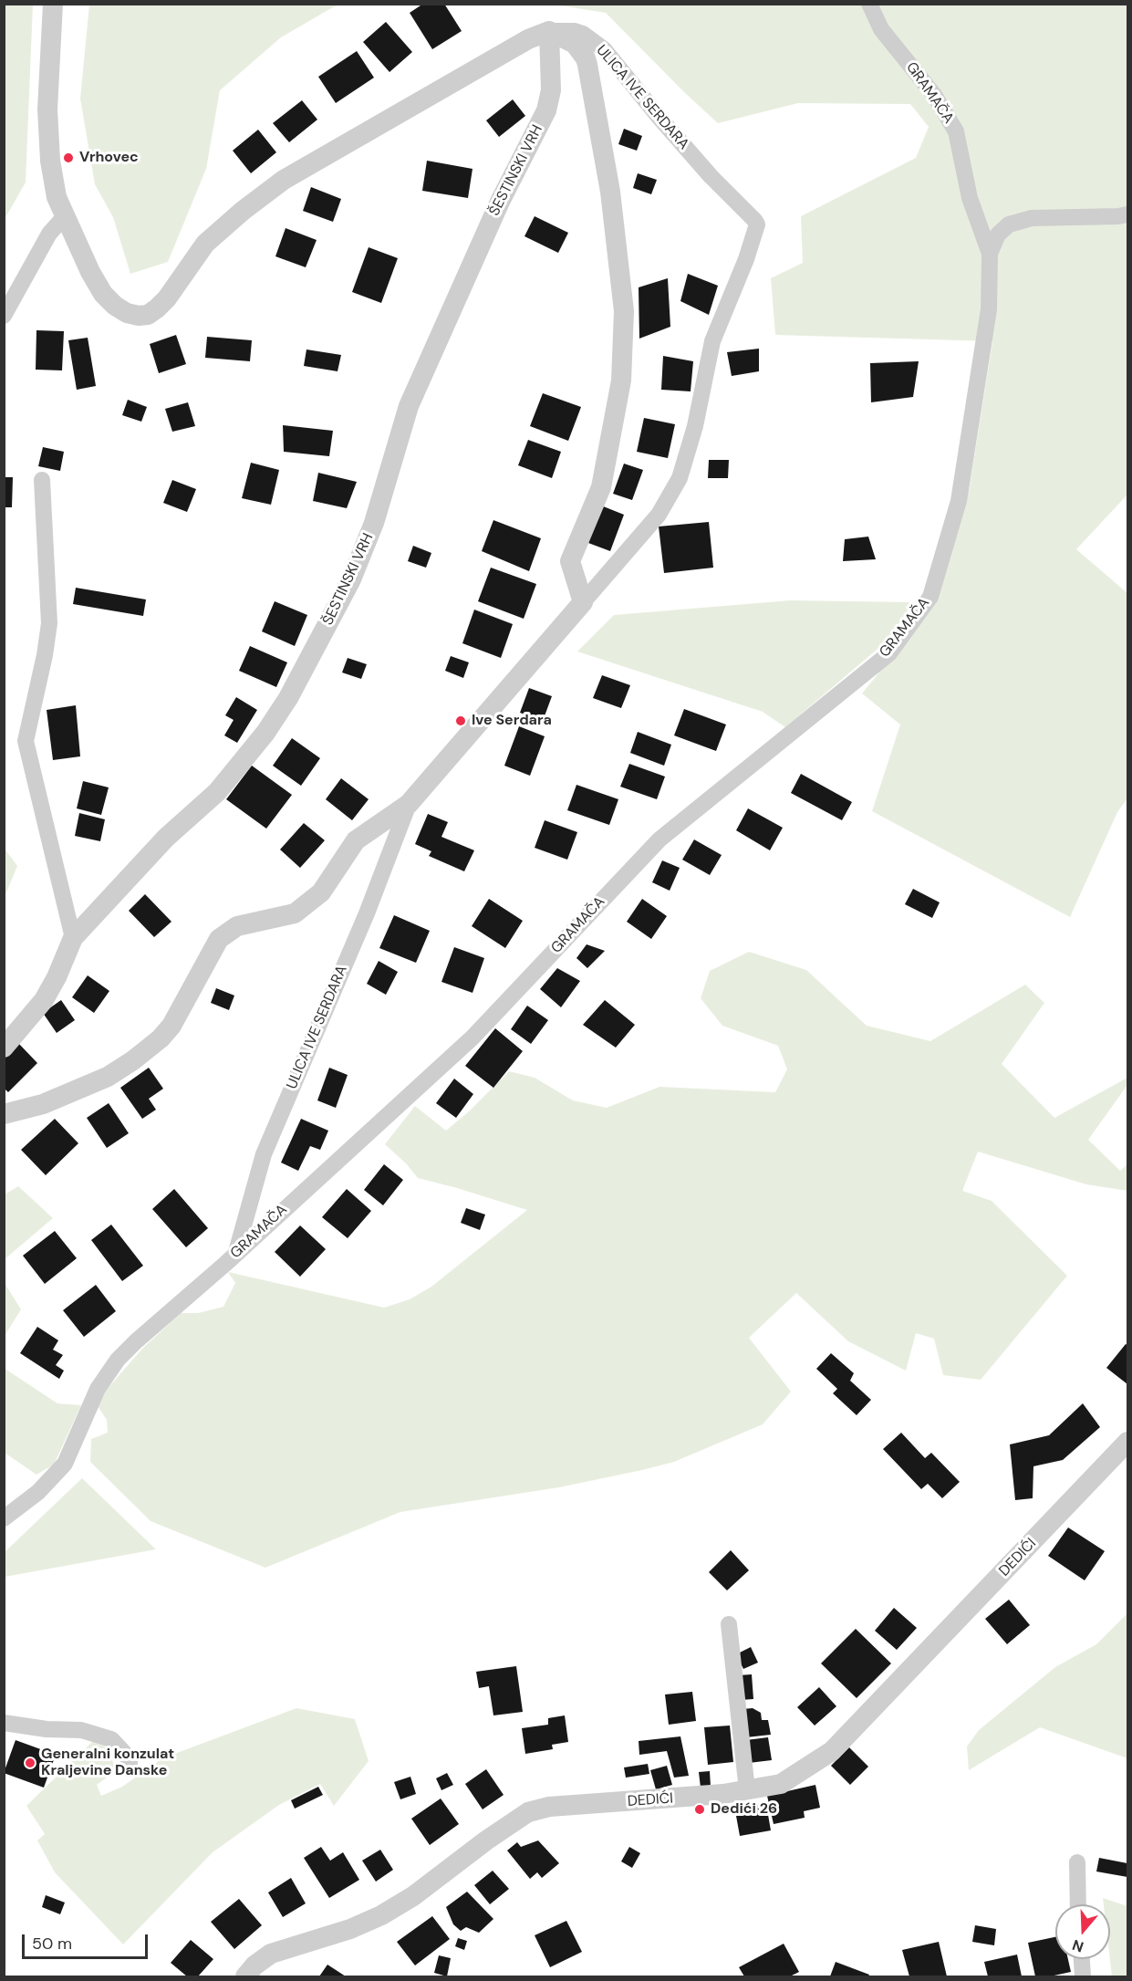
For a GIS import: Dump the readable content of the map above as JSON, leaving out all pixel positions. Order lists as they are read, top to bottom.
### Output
{
  "streets": {
    "street": [
      "GRAMAČA",
      "ULICA IVE SERDARA",
      "ŠESTINSKI VRH",
      "DEDIĆI"
    ]
  },
  "crossings": [
    ["GRAMAČA", "ULICA IVE SERDARA"],
    ["ULICA IVE SERDARA", "ŠESTINSKI VRH"]
  ],
  "places": [
    "Vrhovec",
    "Ive Serdara",
    "Generalni konzulat Kraljevine Danske",
    "Dedići 26"
  ],
  "scale_bar": "50 m",
  "north": "bottom"
}
